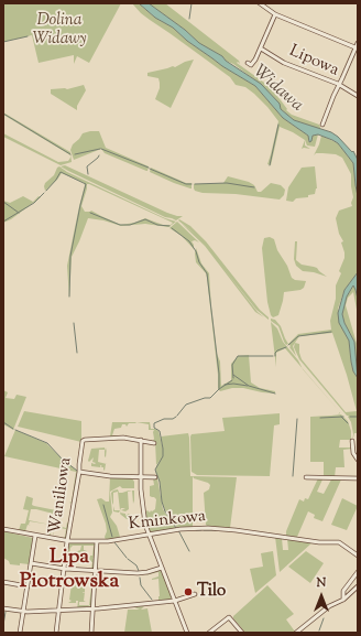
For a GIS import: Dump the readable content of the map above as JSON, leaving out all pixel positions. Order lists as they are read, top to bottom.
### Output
{
  "streets": {
    "street": ["Lipowa", "Waniliowa", "Kminkowa"]
  },
  "crossings": [
    ["Waniliowa", "Kminkowa"]
  ],
  "districts": ["Lipa Piotrowska"],
  "water": ["Widawa"],
  "parks": ["Dolina Widawy"],
  "places": ["Tilo"],
  "north": "top"
}
